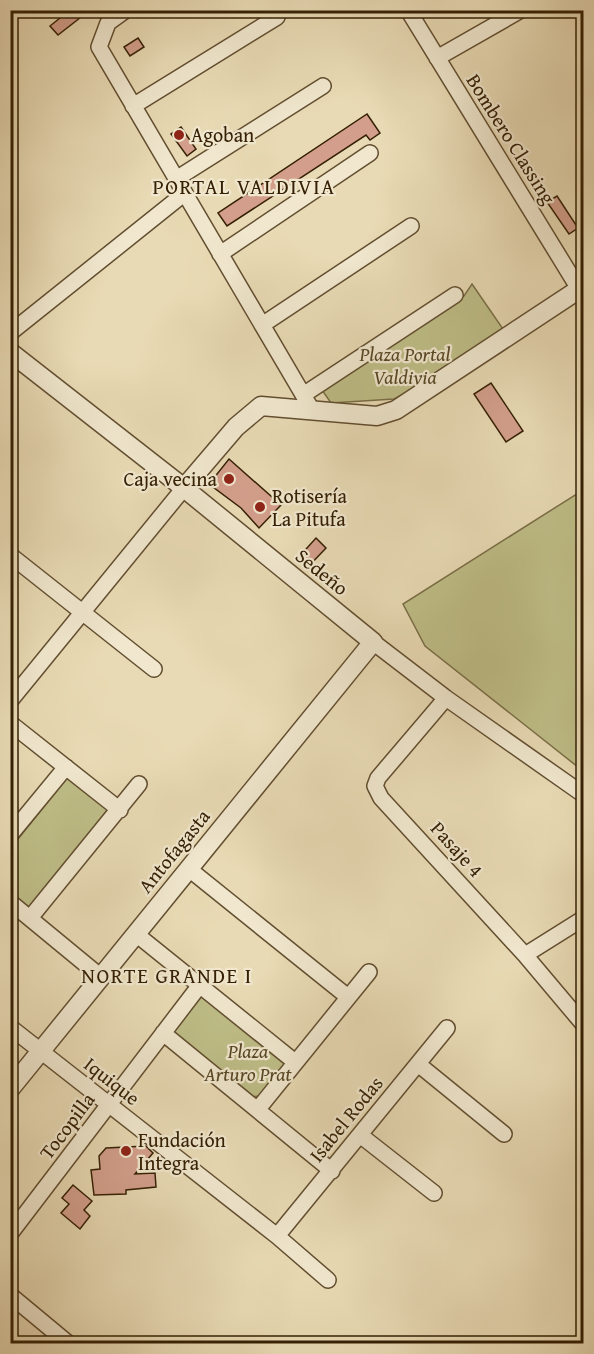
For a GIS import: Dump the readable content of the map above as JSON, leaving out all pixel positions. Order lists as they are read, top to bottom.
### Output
{
  "streets": {
    "street": [
      "Bombero Classing",
      "Sedeño",
      "Pasaje 4",
      "Antofagasta",
      "Iquique",
      "Isabel Rodas",
      "Tocopilla"
    ]
  },
  "crossings": [
    ["Sedeño", "Pasaje 4"],
    ["Sedeño", "Antofagasta"],
    ["Antofagasta", "Iquique"],
    ["Iquique", "Isabel Rodas"],
    ["Iquique", "Tocopilla"]
  ],
  "districts": ["PORTAL VALDIVIA", "NORTE GRANDE I"],
  "parks": ["Plaza Portal Valdivia", "Plaza Arturo Prat"],
  "places": [
    "Agoban",
    "Caja vecina",
    "Rotisería La Pitufa",
    "Fundación Integra"
  ]
}
